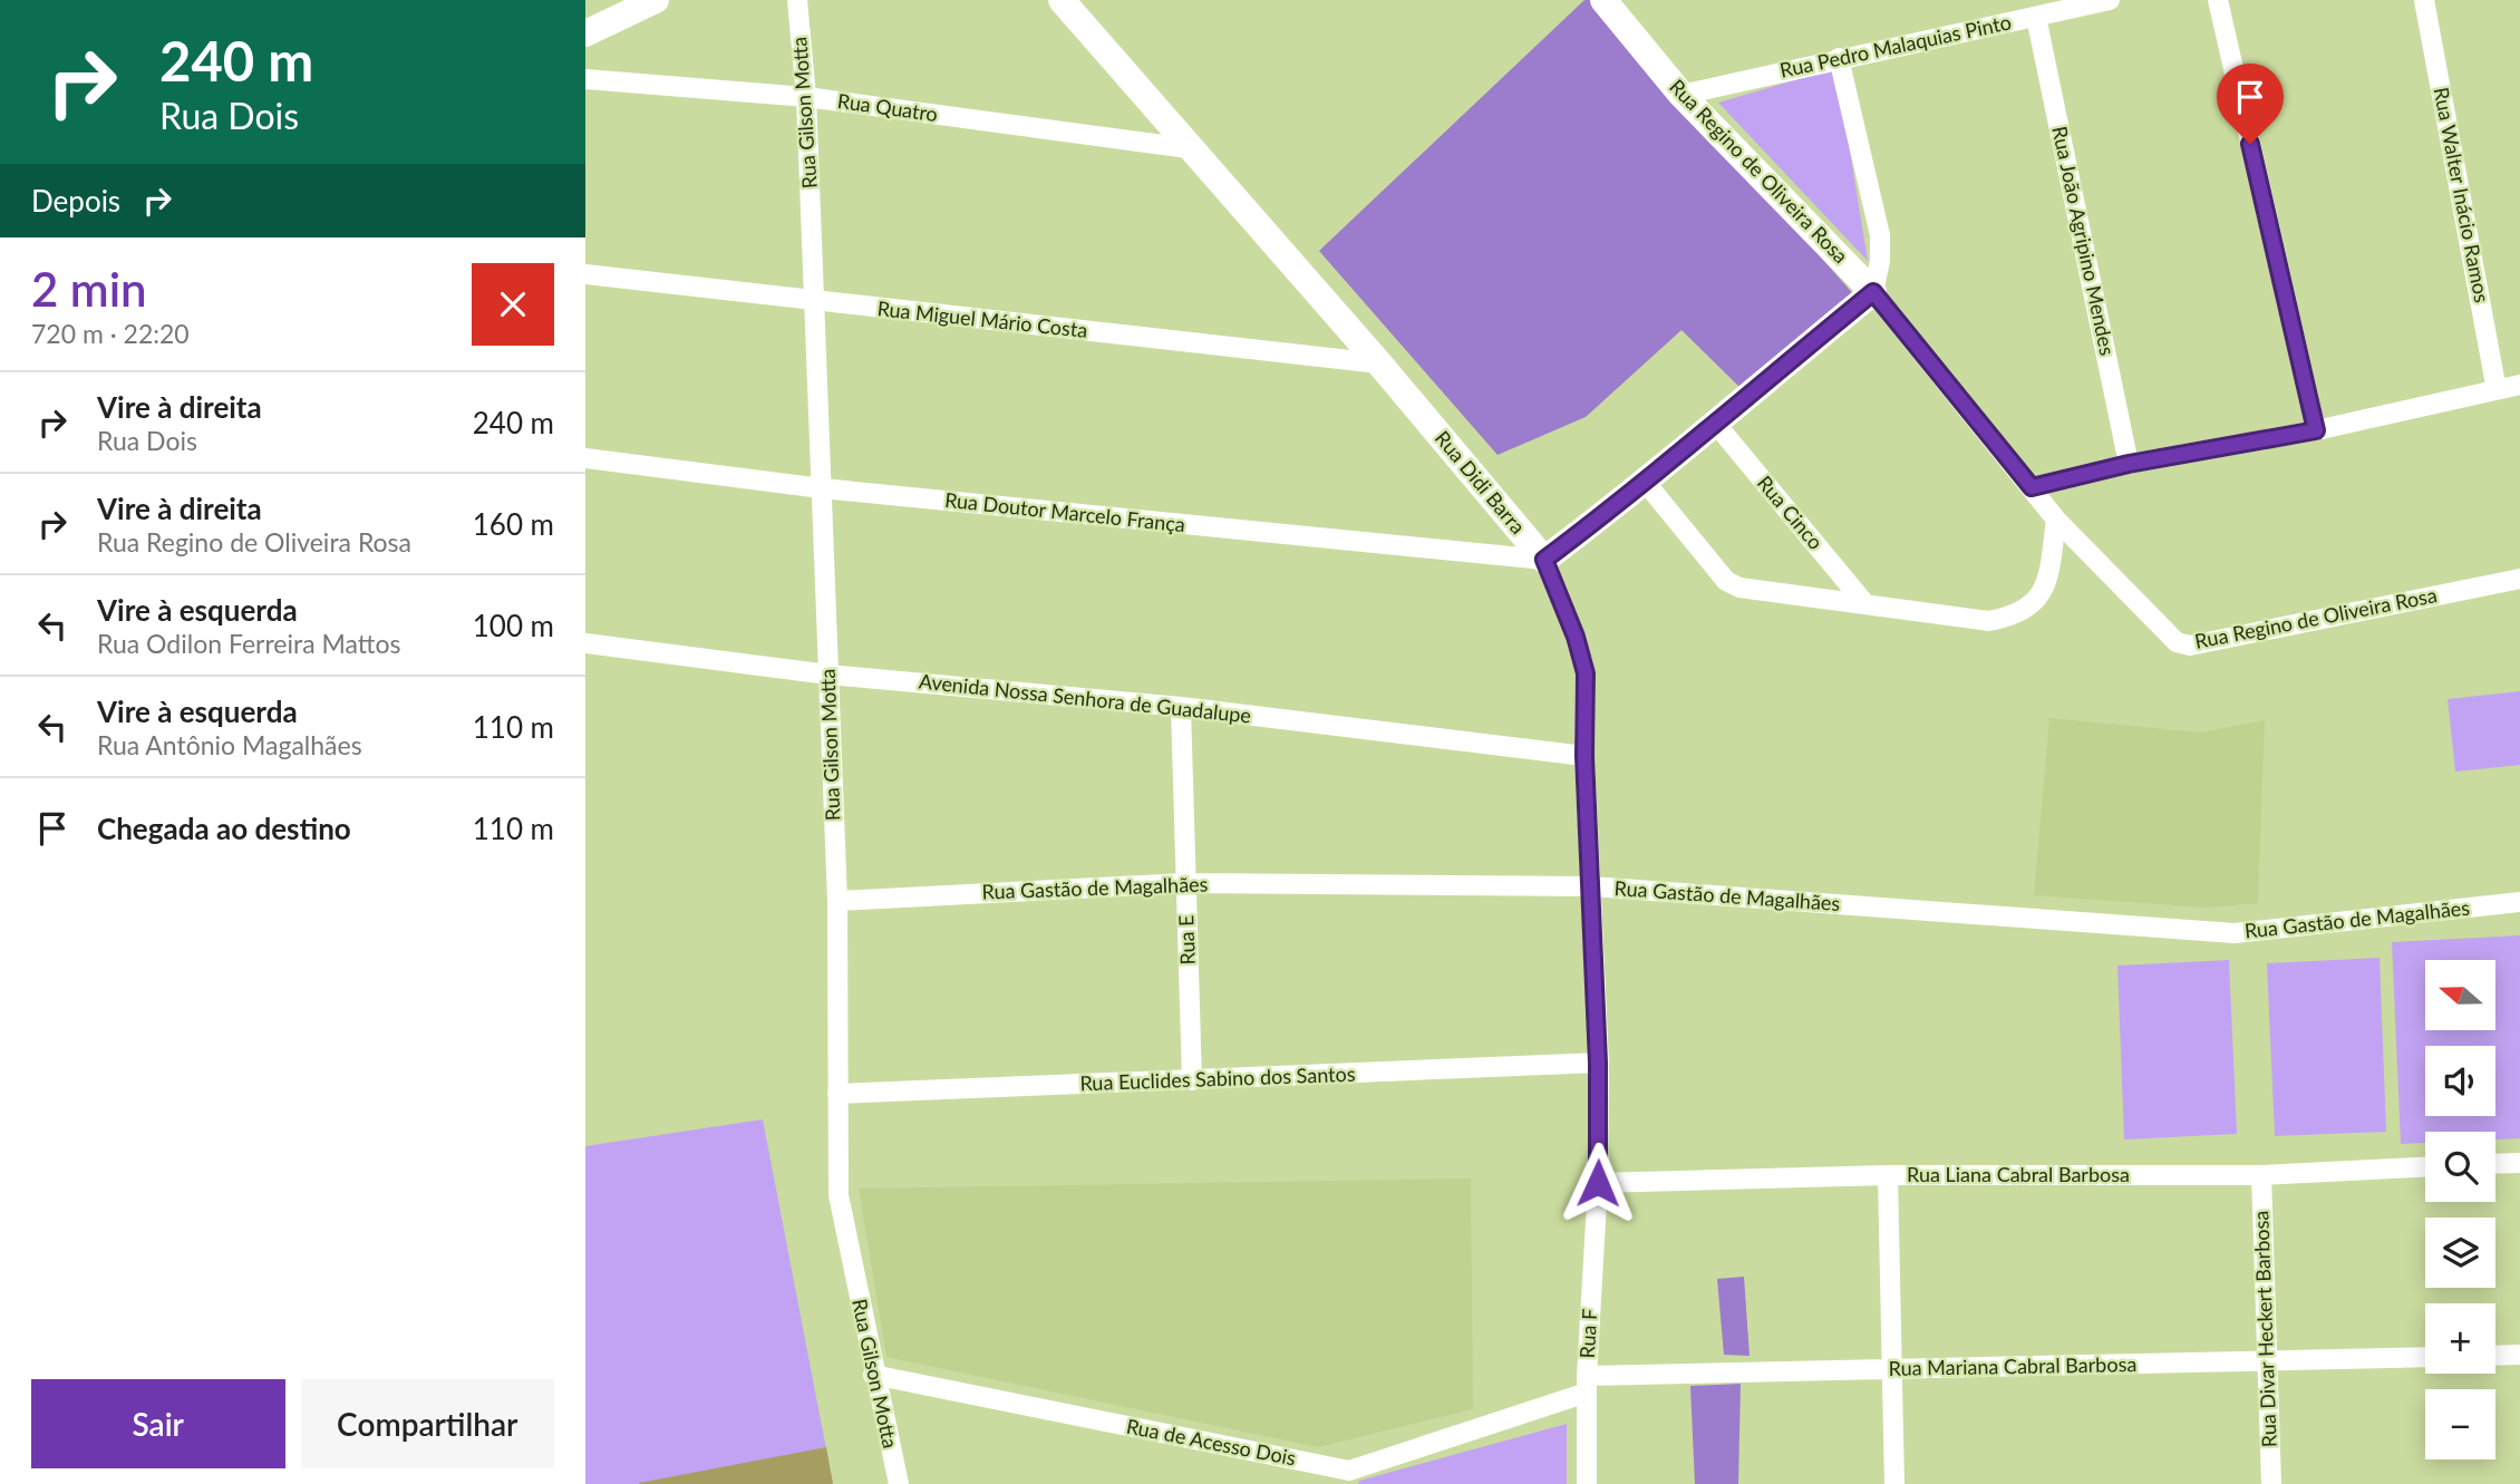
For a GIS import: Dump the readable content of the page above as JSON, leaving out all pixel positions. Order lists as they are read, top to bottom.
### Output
{
  "streets": {
    "street": [
      "Rua Pedro Malaquias Pinto",
      "Rua Quatro",
      "Rua Gilson Motta",
      "Rua Regino de Oliveira Rosa",
      "Rua Walter Inácio Ramos",
      "Rua João Agripino Mendes",
      "Rua Miguel Mário Costa",
      "Rua Didi Barra",
      "Rua Doutor Marcelo França",
      "Rua Cinco",
      "Avenida Nossa Senhora de Guadalupe",
      "Rua Gastão de Magalhães",
      "Rua E",
      "Rua Euclides Sabino dos Santos",
      "Rua Liana Cabral Barbosa",
      "Rua Divar Heckert Barbosa",
      "Rua F",
      "Rua Mariana Cabral Barbosa",
      "Rua de Acesso Dois"
    ]
  },
  "crossings": [
    ["Rua Pedro Malaquias Pinto", "Rua Regino de Oliveira Rosa"],
    ["Rua Pedro Malaquias Pinto", "Rua João Agripino Mendes"],
    ["Rua Quatro", "Rua Gilson Motta"],
    ["Rua Quatro", "Rua Didi Barra"],
    ["Rua Gilson Motta", "Rua Miguel Mário Costa"],
    ["Rua Gilson Motta", "Rua Doutor Marcelo França"],
    ["Rua Gilson Motta", "Avenida Nossa Senhora de Guadalupe"],
    ["Rua Gilson Motta", "Rua Gastão de Magalhães"],
    ["Rua Gilson Motta", "Rua Euclides Sabino dos Santos"],
    ["Rua Gilson Motta", "Rua de Acesso Dois"],
    ["Rua Miguel Mário Costa", "Rua Didi Barra"],
    ["Rua Didi Barra", "Rua Doutor Marcelo França"],
    ["Rua Didi Barra", "Avenida Nossa Senhora de Guadalupe"],
    ["Rua Didi Barra", "Rua Gastão de Magalhães"],
    ["Rua Didi Barra", "Rua Euclides Sabino dos Santos"],
    ["Rua Didi Barra", "Rua Liana Cabral Barbosa"],
    ["Rua Didi Barra", "Rua F"],
    ["Avenida Nossa Senhora de Guadalupe", "Rua E"],
    ["Rua Gastão de Magalhães", "Rua E"],
    ["Rua E", "Rua Euclides Sabino dos Santos"],
    ["Rua Liana Cabral Barbosa", "Rua Divar Heckert Barbosa"],
    ["Rua Liana Cabral Barbosa", "Rua F"],
    ["Rua Divar Heckert Barbosa", "Rua Mariana Cabral Barbosa"],
    ["Rua F", "Rua Mariana Cabral Barbosa"],
    ["Rua F", "Rua de Acesso Dois"],
    ["Rua Mariana Cabral Barbosa", "Rua de Acesso Dois"]
  ],
  "north": "left",
  "page": {
    "turn": ["240 m", "Rua Dois"],
    "then": "Depois",
    "heading": ["2 min", "720 m · 22:20"],
    "list": [
      {
        "name": "Vire à direita",
        "note": "Rua Dois",
        "value": "240 m"
      },
      {
        "name": "Vire à direita",
        "note": "Rua Regino de Oliveira Rosa",
        "value": "160 m"
      },
      {
        "name": "Vire à esquerda",
        "note": "Rua Odilon Ferreira Mattos",
        "value": "100 m"
      },
      {
        "name": "Vire à esquerda",
        "note": "Rua Antônio Magalhães",
        "value": "110 m"
      },
      {
        "name": "Chegada ao destino",
        "value": "110 m"
      }
    ],
    "map_buttons": ["+", "−"],
    "buttons": ["Sair", "Compartilhar"]
  }
}
